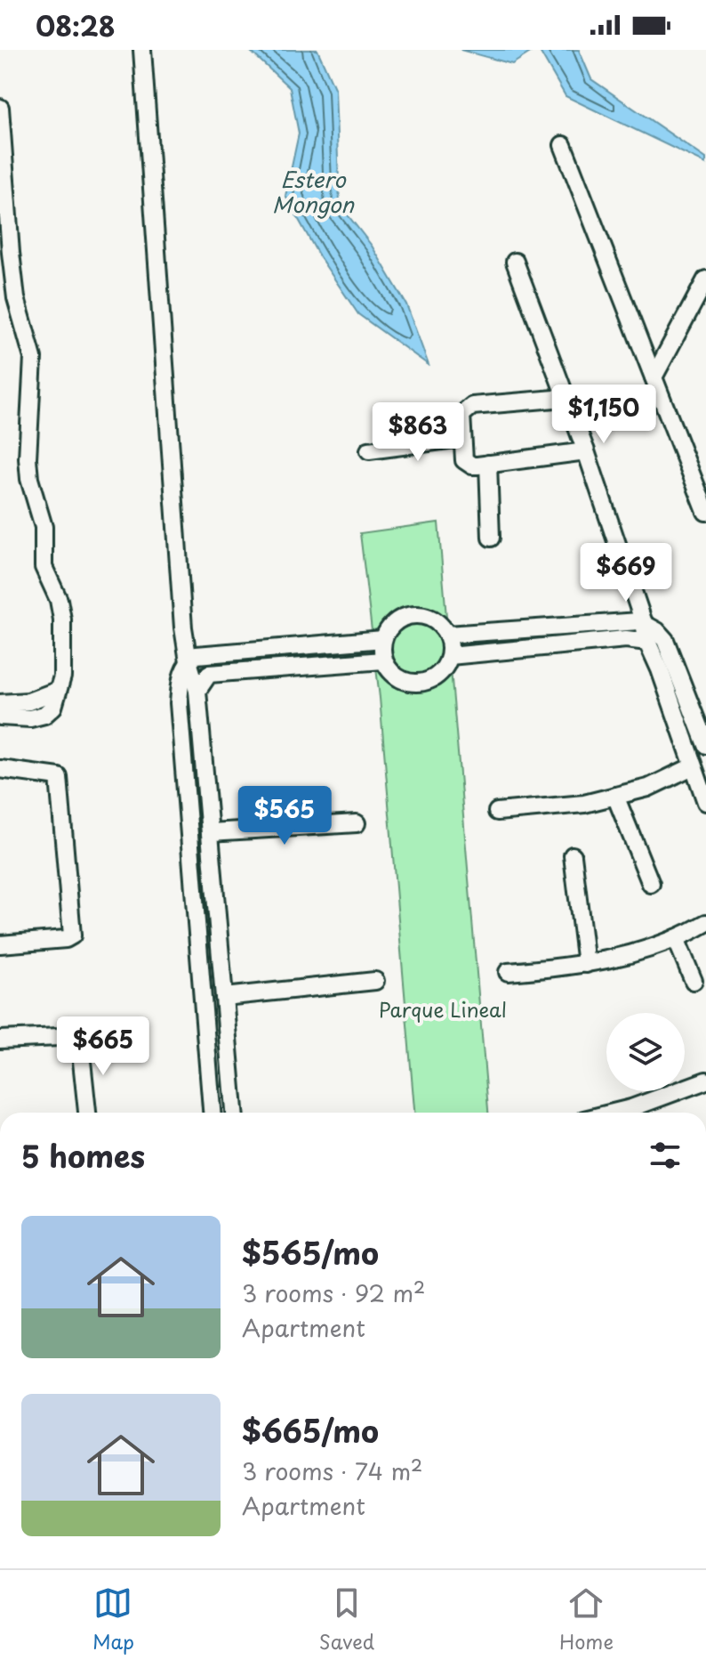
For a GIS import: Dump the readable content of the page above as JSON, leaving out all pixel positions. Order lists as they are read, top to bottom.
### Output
{
  "water": ["Estero Mongon"],
  "parks": ["Parque Lineal"],
  "page": {
    "status": "08:28",
    "price": [
      "$1,150",
      "$863",
      "$669",
      "$565",
      "$665"
    ],
    "heading": "5 homes",
    "list": [
      {
        "name": "$565/mo",
        "note": "3 rooms · 92 m² · Apartment"
      },
      {
        "name": "$665/mo",
        "note": "3 rooms · 74 m² · Apartment"
      }
    ],
    "tabs": ["Map", "Saved", "Home"]
  }
}
